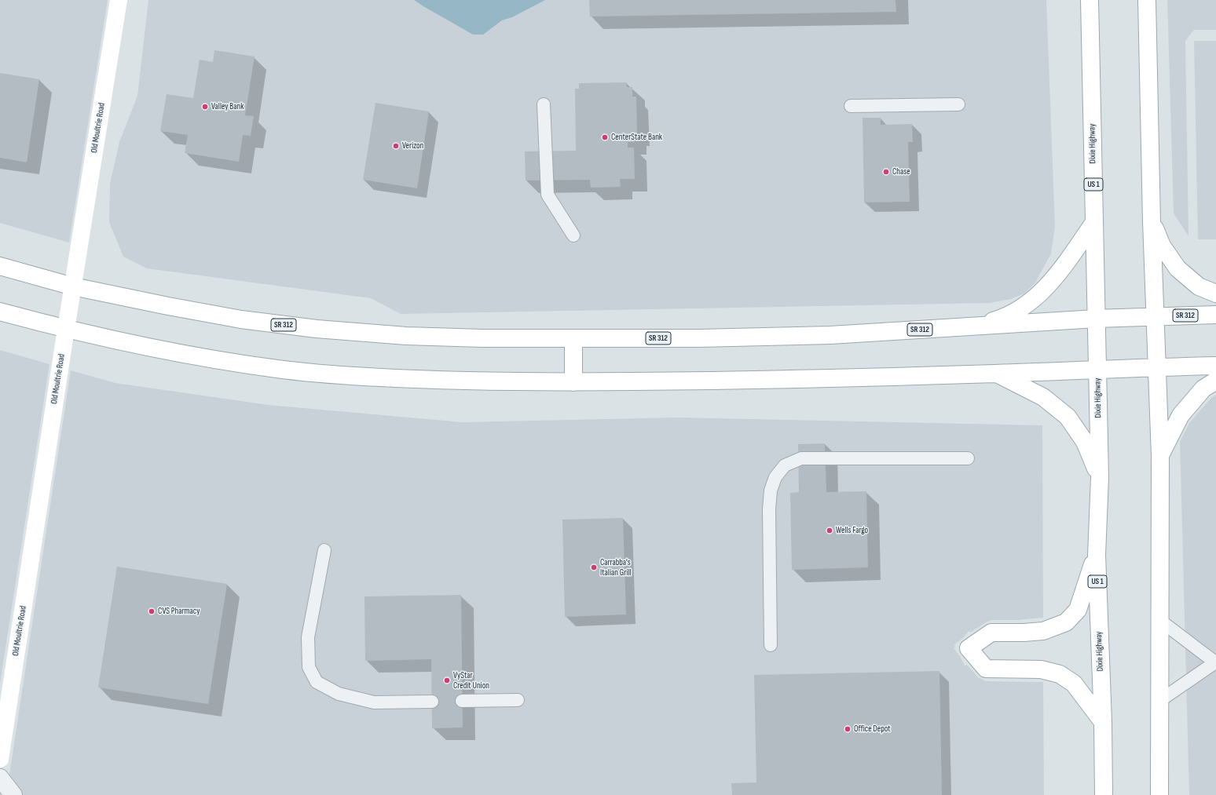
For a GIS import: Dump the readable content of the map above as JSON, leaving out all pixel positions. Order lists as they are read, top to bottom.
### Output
{
  "streets": {
    "main road": [
      "Old Moultrie Road",
      "Dixie Highway",
      "US 1",
      "SR 312"
    ]
  },
  "crossings": [
    ["Old Moultrie Road", "SR 312"],
    ["Dixie Highway", "SR 312"]
  ],
  "places": [
    "Valley Bank",
    "CenterState Bank",
    "Verizon",
    "Chase",
    "Wells Fargo",
    "Carrabba's Italian Grill",
    "CVS Pharmacy",
    "VyStar Credit Union",
    "Office Depot"
  ]
}
